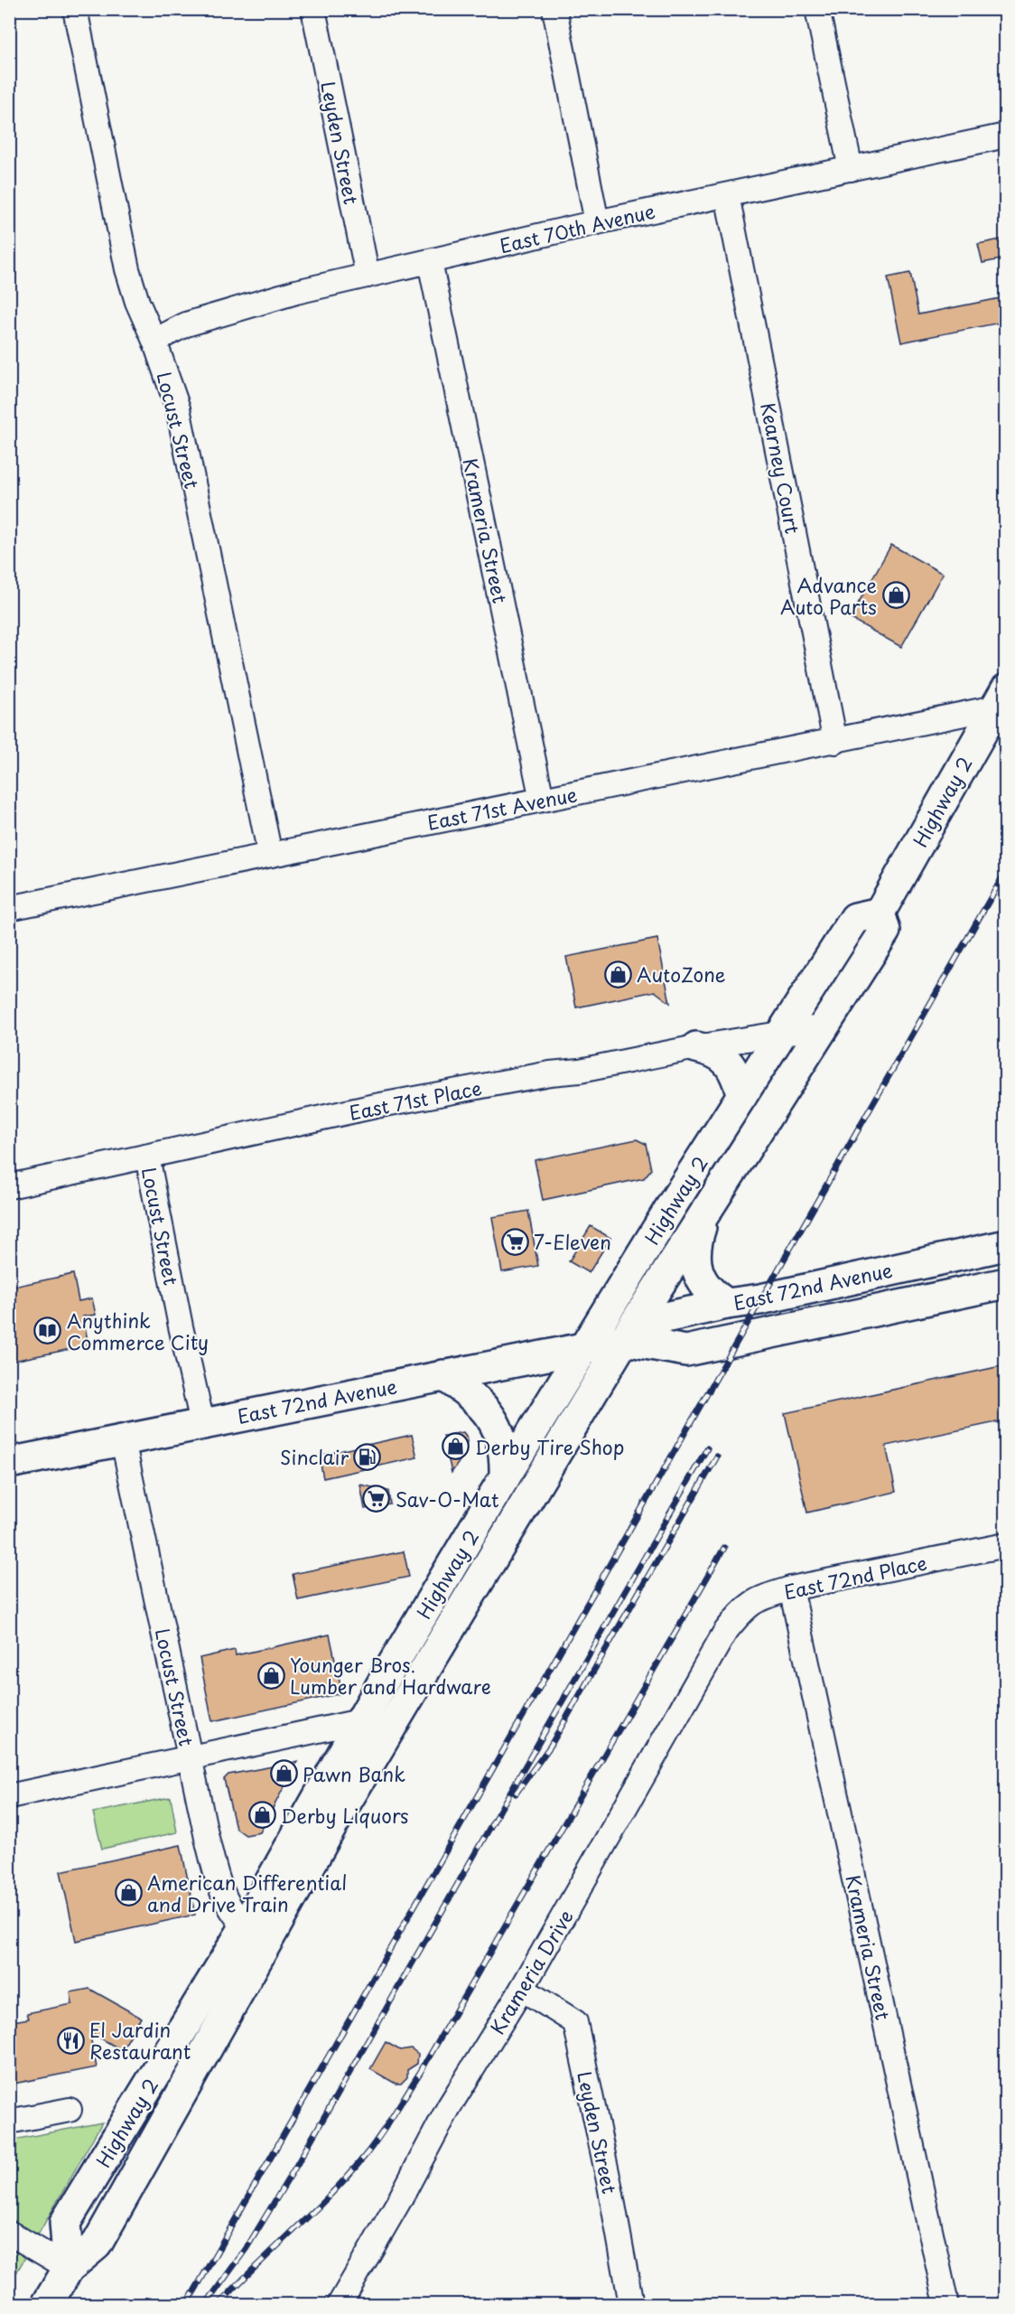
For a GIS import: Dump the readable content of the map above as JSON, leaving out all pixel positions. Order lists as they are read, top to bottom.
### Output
{
  "streets": {
    "main road": ["Highway 2", "East 72nd Avenue"],
    "street": [
      "Leyden Street",
      "East 70th Avenue",
      "Locust Street",
      "Kearney Court",
      "Krameria Street",
      "East 71st Avenue",
      "East 71st Place",
      "East 72nd Place",
      "Krameria Drive"
    ]
  },
  "crossings": [
    ["Leyden Street", "East 70th Avenue"],
    ["Leyden Street", "Krameria Drive"],
    ["East 70th Avenue", "Locust Street"],
    ["East 70th Avenue", "Kearney Court"],
    ["East 70th Avenue", "Krameria Street"],
    ["Locust Street", "Highway 2"],
    ["Locust Street", "East 71st Avenue"],
    ["Locust Street", "East 71st Place"],
    ["Locust Street", "East 72nd Avenue"],
    ["Kearney Court", "East 71st Avenue"],
    ["Krameria Street", "East 71st Avenue"],
    ["Krameria Street", "East 72nd Place"],
    ["Highway 2", "East 71st Avenue"],
    ["Highway 2", "East 71st Place"],
    ["Highway 2", "East 72nd Avenue"],
    ["East 72nd Place", "Krameria Drive"]
  ],
  "places": {
    "shop": [
      "Advance Auto Parts",
      "AutoZone",
      "Derby Tire Shop",
      "Younger Bros. Lumber and Hardware",
      "Pawn Bank",
      "Derby Liquors",
      "American Differential and Drive Train"
    ],
    "supermarket": ["7-Eleven", "Sav-O-Mat"],
    "library": ["Anythink Commerce City"],
    "fuel station": ["Sinclair"],
    "restaurant": ["El Jardin Restaurant"]
  }
}
